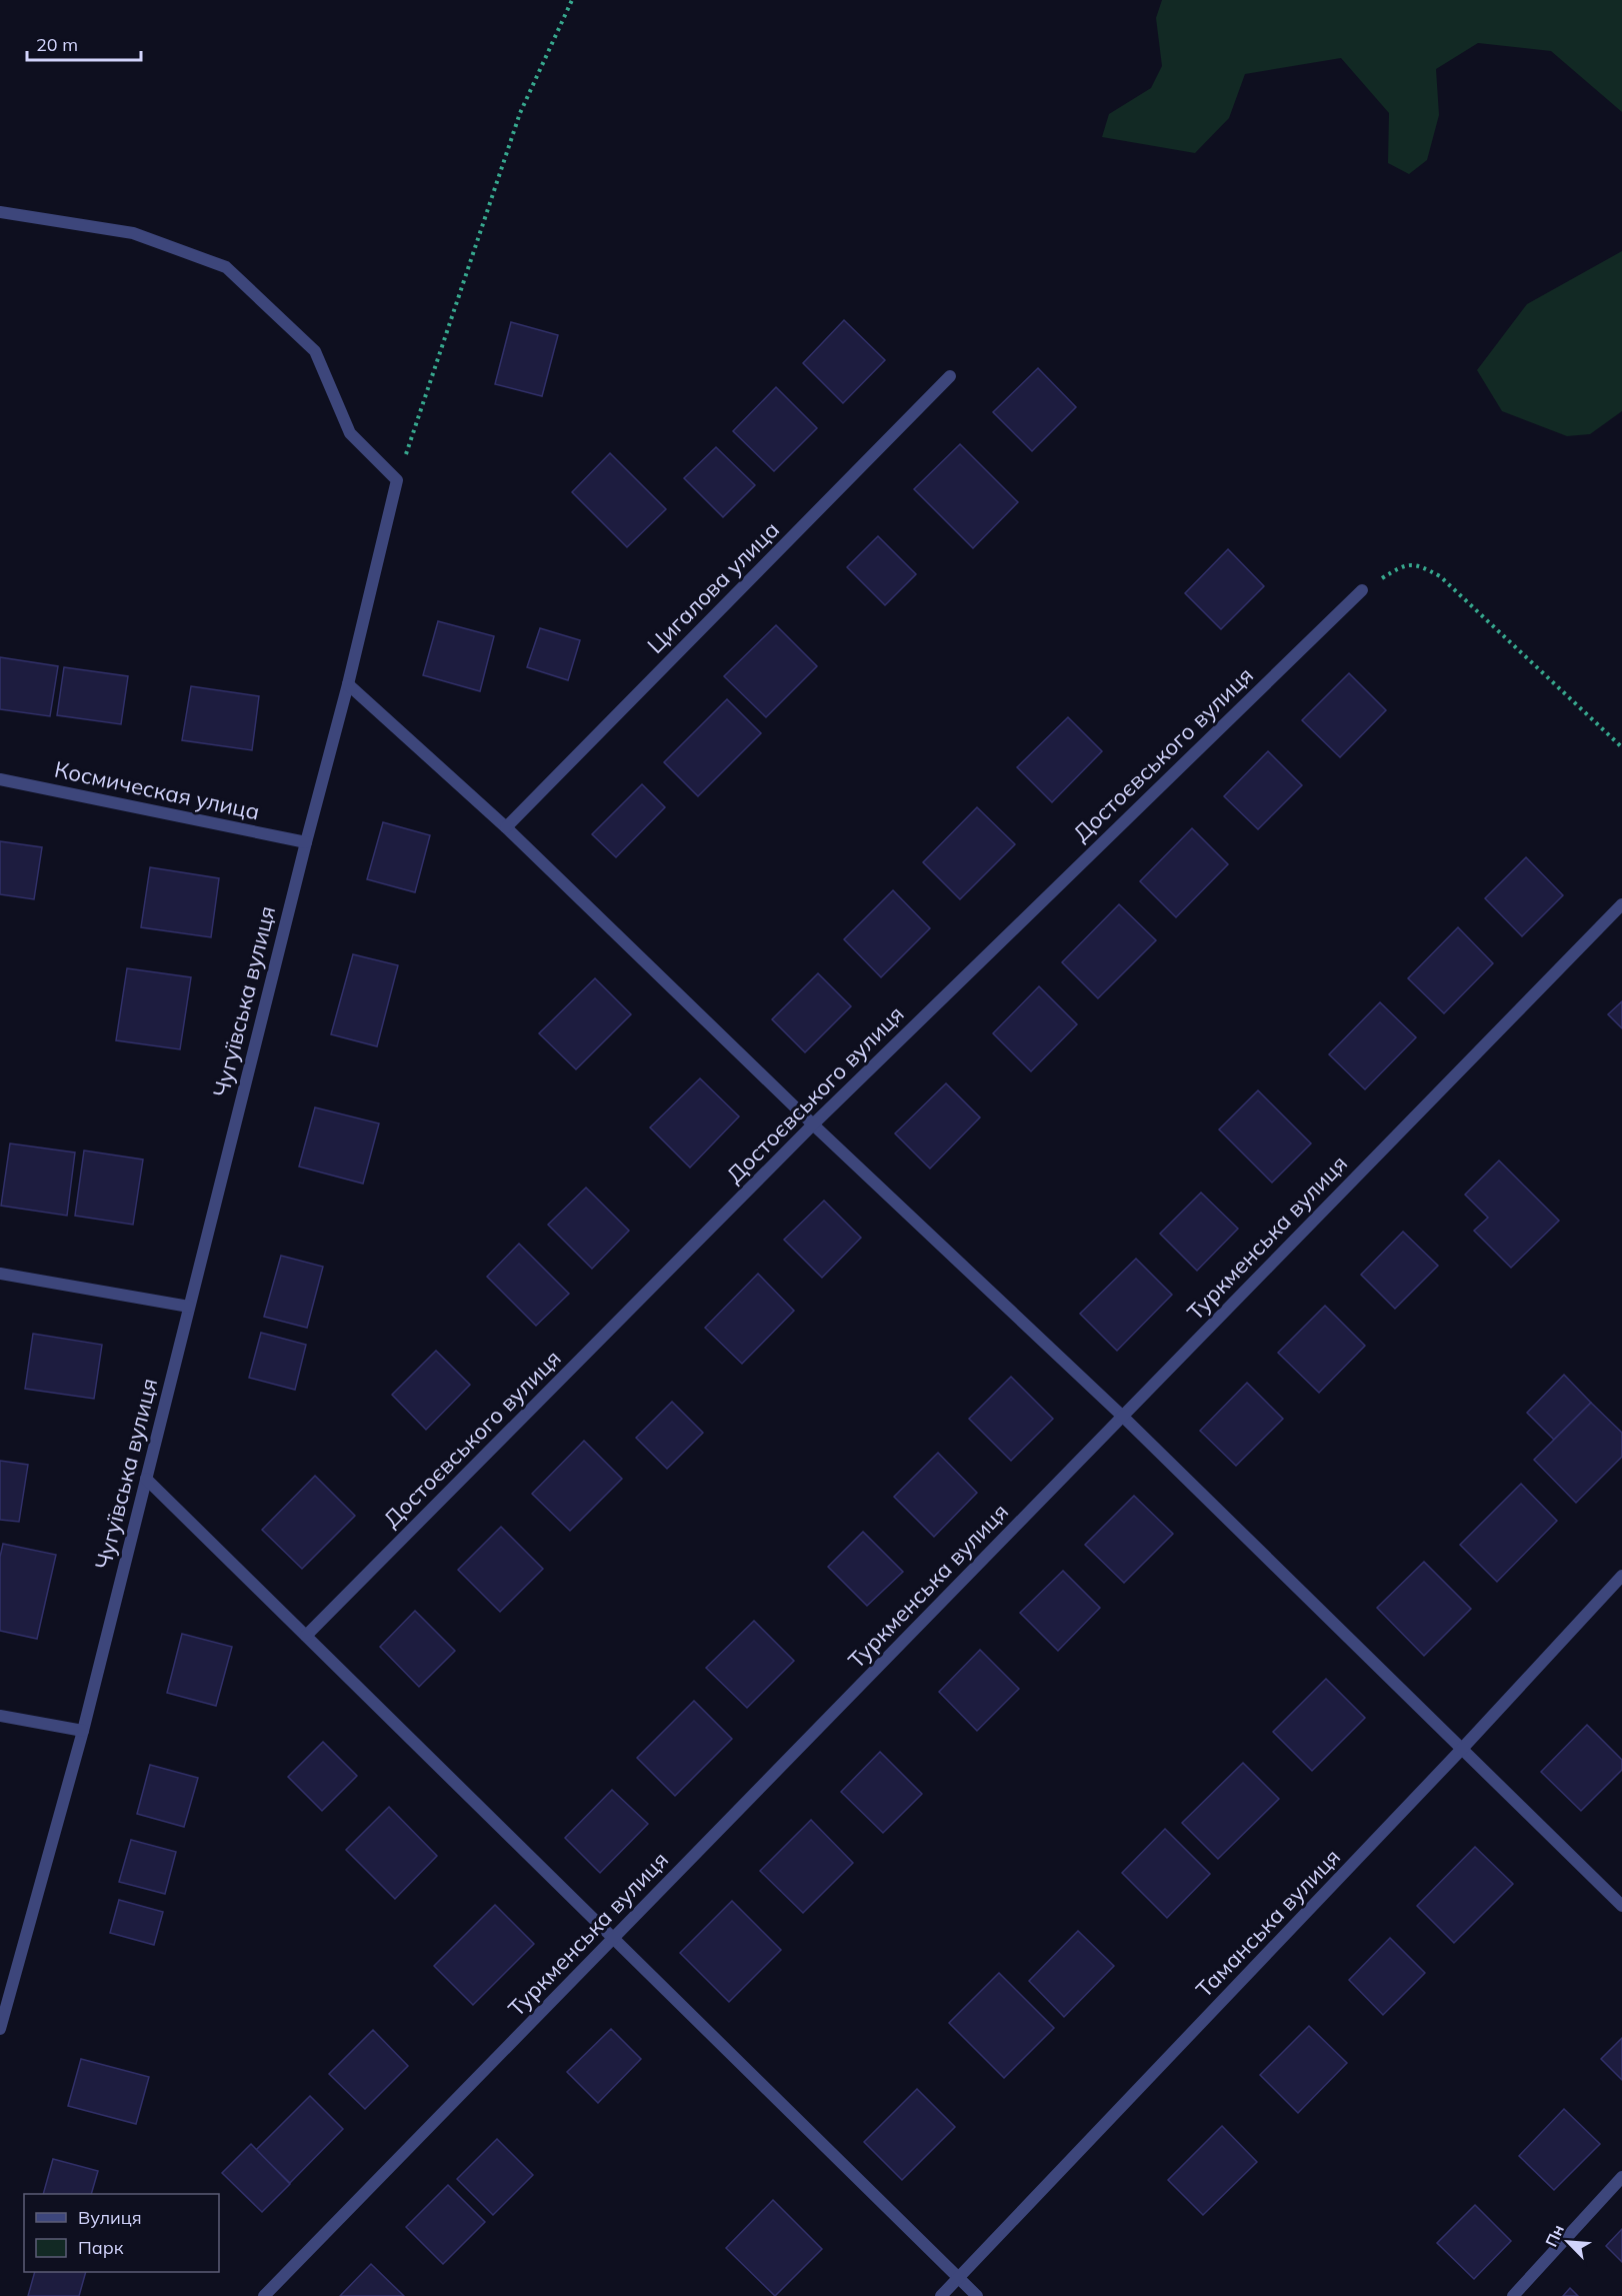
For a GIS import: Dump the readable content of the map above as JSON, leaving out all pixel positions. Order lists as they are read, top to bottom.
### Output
{
  "streets": {
    "street": [
      "Цигалова улица",
      "Достоєвського вулиця",
      "Космическая улица",
      "Чугуївська вулиця",
      "Туркменська вулиця",
      "Таманська вулиця"
    ]
  },
  "crossings": [
    ["Космическая улица", "Чугуївська вулиця"]
  ],
  "legend": ["Вулиця", "Парк"],
  "scale_bar": "20 m",
  "north": "top left"
}
